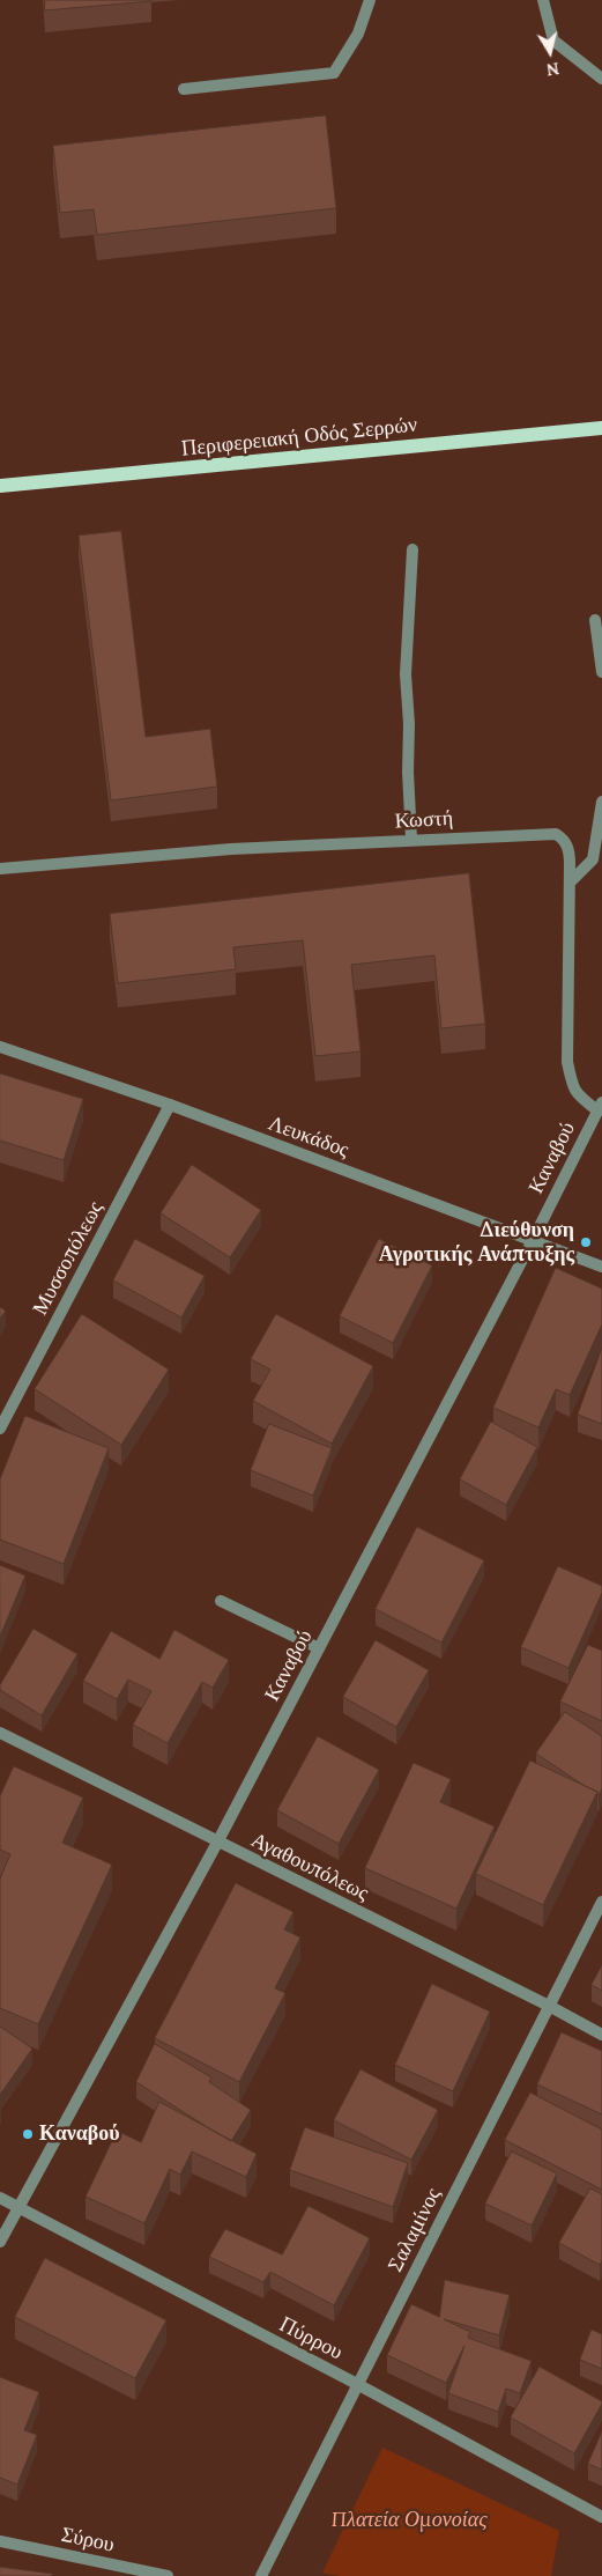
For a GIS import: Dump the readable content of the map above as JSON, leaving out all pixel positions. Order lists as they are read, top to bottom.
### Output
{
  "streets": {
    "main road": ["Περιφερειακή Οδός Σερρών"],
    "street": [
      "Κωστή",
      "Λευκάδος",
      "Καναβού",
      "Μυσσοπόλεως",
      "Αγαθουπόλεως",
      "Σαλαμίνος",
      "Πύρρου",
      "Σύρου"
    ]
  },
  "crossings": [
    ["Κωστή", "Καναβού"],
    ["Λευκάδος", "Καναβού"],
    ["Λευκάδος", "Μυσσοπόλεως"],
    ["Καναβού", "Αγαθουπόλεως"],
    ["Καναβού", "Πύρρου"],
    ["Αγαθουπόλεως", "Σαλαμίνος"],
    ["Σαλαμίνος", "Πύρρου"]
  ],
  "parks": ["Πλατεία Ομονοίας"],
  "places": ["Διεύθυνση Αγροτικής Ανάπτυξης", "Καναβού"],
  "north": "bottom"
}
